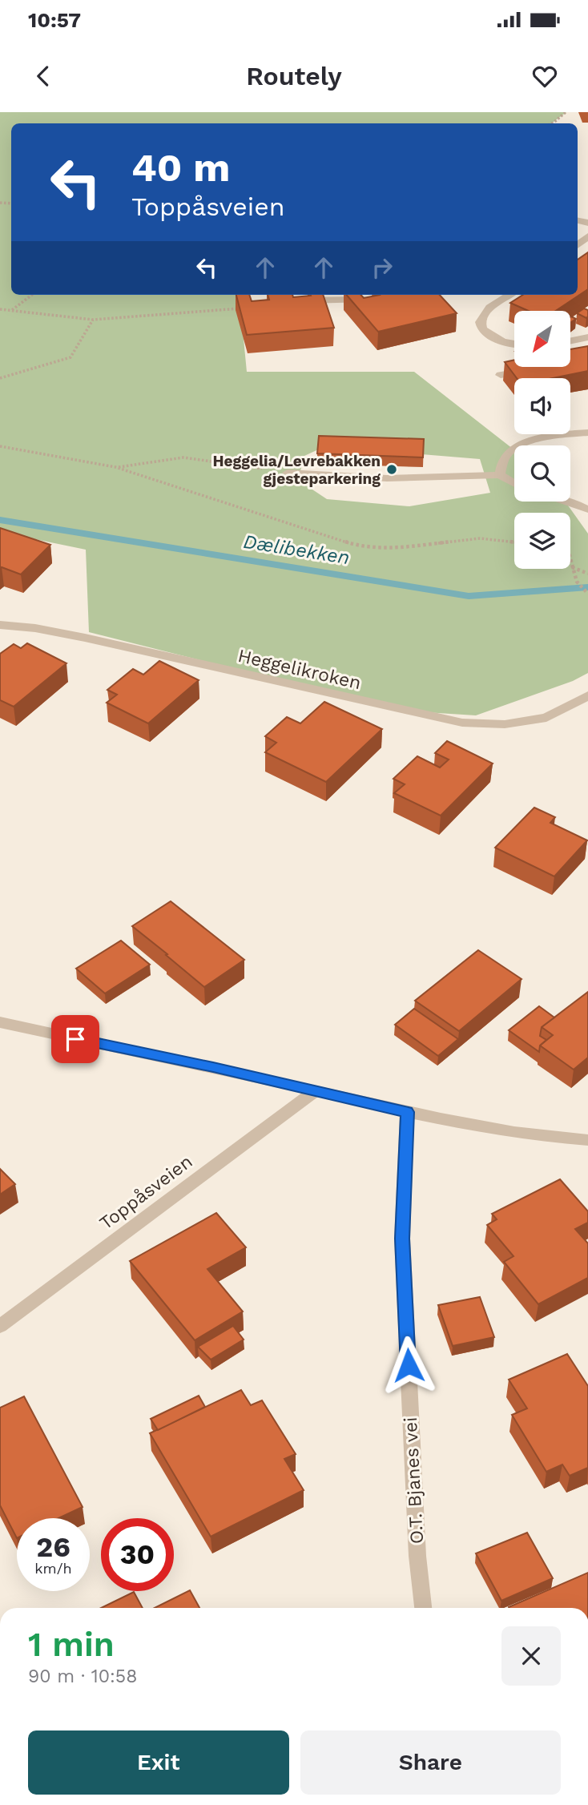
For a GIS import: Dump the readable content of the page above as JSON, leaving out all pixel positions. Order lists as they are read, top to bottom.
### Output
{
  "streets": {
    "street": ["Heggelikroken", "Toppåsveien", "O.T. Bjanes vei"]
  },
  "water": ["Dælibekken"],
  "places": ["Heggelia/Levrebakken gjesteparkering"],
  "north": "bottom left",
  "page": {
    "status": "10:57",
    "header": "Routely",
    "turn": ["40 m", "Toppåsveien"],
    "speed": "26 km/h",
    "limit": "30",
    "heading": ["1 min", "90 m · 10:58"],
    "buttons": ["Exit", "Share"]
  }
}
